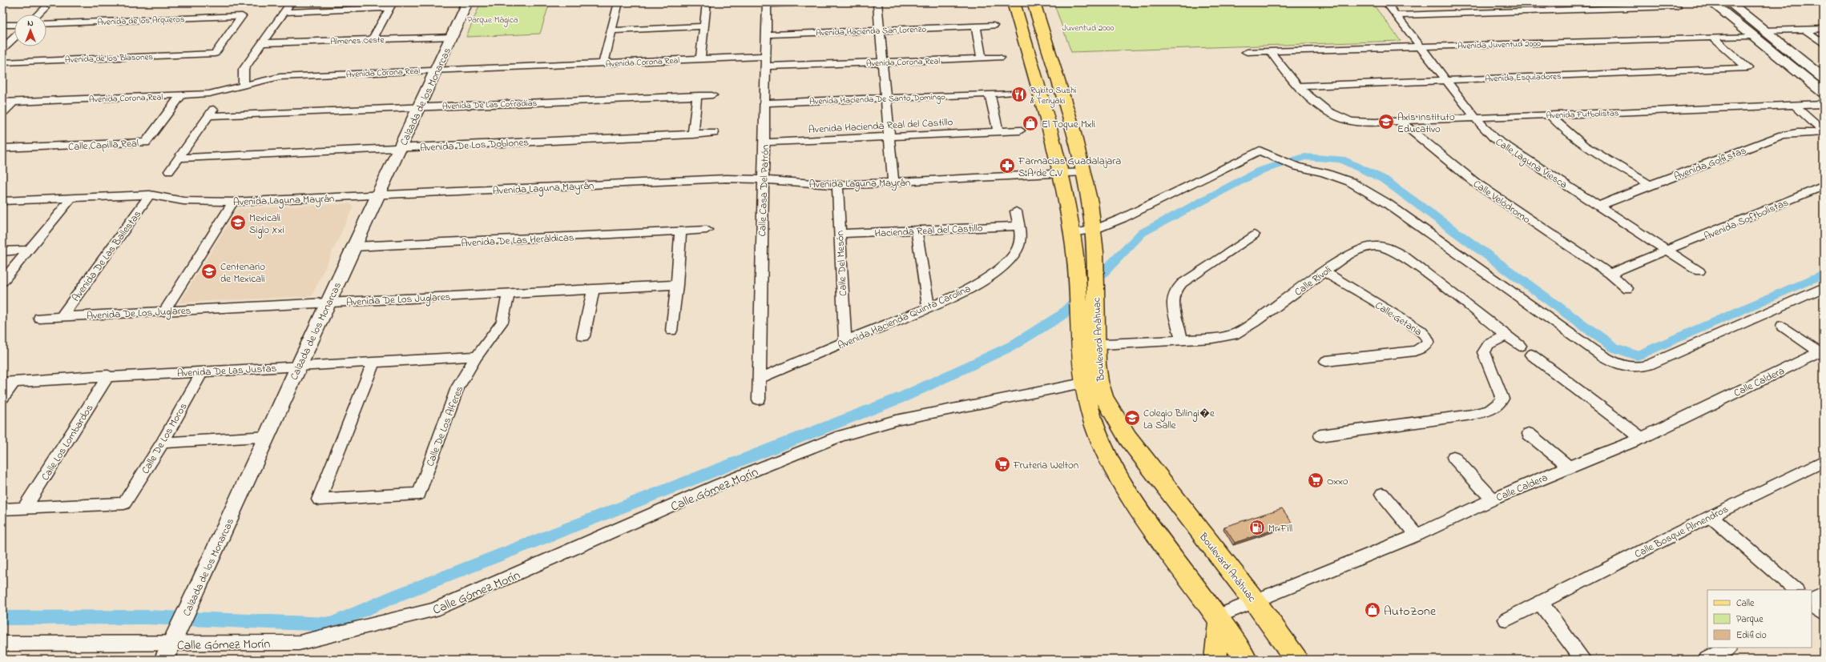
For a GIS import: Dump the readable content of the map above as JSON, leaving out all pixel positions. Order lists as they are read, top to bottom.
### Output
{
  "streets": {
    "main road": ["Boulevard Anáhuac"],
    "street": [
      "Avenida de los Arqueros",
      "Avenida Hacienda San Lorenzo",
      "Almenes Oeste",
      "Avenida Juventud 2000",
      "Avenida de los Blasones",
      "Avenida Corona Real",
      "Avenida Esquiadores",
      "Calzada de los Monarcas",
      "Avenida Hacienda De Santo Domingo",
      "Avenida De Las Cofradías",
      "Avenida Futbolistas",
      "Avenida Hacienda Real del Castillo",
      "Calle Capilla Real",
      "Avenida De Los Doblones",
      "Calle Laguna Viesca",
      "Avenida Golfistas",
      "Avenida Laguna Mayrán",
      "Calle Casa Del Patrón",
      "Calle Velódromo",
      "Avenida Softbolistas",
      "Hacienda Real del Castillo",
      "Avenida De Las Heráldicas",
      "Avenida De Las Ballestas",
      "Calle Del Mesón",
      "Calle Rivoli",
      "Avenida De Los Juglares",
      "Avenida Hacienda Quinta Carolina",
      "Calle Getaria",
      "Avenida De Las Justas",
      "Calle Caldera",
      "Calle De Los Alferes",
      "Calle De Los Moros",
      "Calle Los Lombardos",
      "Calle Gómez Morín",
      "Calle Bosque Almendros"
    ]
  },
  "crossings": [
    ["Avenida de los Arqueros", "Avenida de los Blasones"],
    ["Avenida Hacienda San Lorenzo", "Calle Casa Del Patrón"],
    ["Almenes Oeste", "Calzada de los Monarcas"],
    ["Avenida Juventud 2000", "Avenida Esquiadores"],
    ["Avenida Juventud 2000", "Calle Laguna Viesca"],
    ["Avenida Corona Real", "Calzada de los Monarcas"],
    ["Avenida Corona Real", "Calle Capilla Real"],
    ["Avenida Corona Real", "Calle Casa Del Patrón"],
    ["Avenida Esquiadores", "Avenida Futbolistas"],
    ["Avenida Esquiadores", "Calle Laguna Viesca"],
    ["Calzada de los Monarcas", "Avenida De Las Cofradías"],
    ["Calzada de los Monarcas", "Avenida De Los Doblones"],
    ["Calzada de los Monarcas", "Avenida Laguna Mayrán"],
    ["Calzada de los Monarcas", "Avenida De Las Heráldicas"],
    ["Calzada de los Monarcas", "Avenida De Los Juglares"],
    ["Calzada de los Monarcas", "Avenida De Las Justas"],
    ["Calzada de los Monarcas", "Calle Gómez Morín"],
    ["Avenida Hacienda De Santo Domingo", "Calle Casa Del Patrón"],
    ["Avenida De Las Cofradías", "Avenida De Los Doblones"],
    ["Avenida Futbolistas", "Calle Laguna Viesca"],
    ["Avenida Futbolistas", "Calle Velódromo"],
    ["Avenida Hacienda Real del Castillo", "Calle Casa Del Patrón"],
    ["Calle Laguna Viesca", "Avenida Golfistas"],
    ["Calle Laguna Viesca", "Avenida Softbolistas"],
    ["Avenida Laguna Mayrán", "Calle Casa Del Patrón"],
    ["Avenida Laguna Mayrán", "Avenida De Las Ballestas"],
    ["Avenida Laguna Mayrán", "Calle Del Mesón"],
    ["Avenida Laguna Mayrán", "Boulevard Anáhuac"],
    ["Calle Casa Del Patrón", "Avenida Hacienda Quinta Carolina"],
    ["Hacienda Real del Castillo", "Calle Del Mesón"],
    ["Hacienda Real del Castillo", "Avenida Hacienda Quinta Carolina"],
    ["Avenida De Las Ballestas", "Avenida De Los Juglares"],
    ["Calle Del Mesón", "Avenida Hacienda Quinta Carolina"],
    ["Calle Rivoli", "Calle Getaria"],
    ["Calle Rivoli", "Boulevard Anáhuac"],
    ["Avenida De Los Juglares", "Calle De Los Alferes"],
    ["Boulevard Anáhuac", "Calle Caldera"],
    ["Boulevard Anáhuac", "Calle Gómez Morín"],
    ["Avenida De Las Justas", "Calle De Los Alferes"],
    ["Avenida De Las Justas", "Calle De Los Moros"],
    ["Avenida De Las Justas", "Calle Los Lombardos"],
    ["Calle De Los Moros", "Calle Los Lombardos"]
  ],
  "parks": ["Parque Mágica", "Juventud 2000"],
  "places": {
    "restaurant": ["Rykito Sushi & Teriyaki"],
    "school or university": [
      "Axis Instituto Educativo",
      "Mexicali Siglo Xxi",
      "Centenario de Mexicali",
      "Colegio Bilingi�e La Salle"
    ],
    "shop": ["El Toque Mxli", "AutoZone"],
    "pharmacy": ["Farmacias Guadalajara S.A de C.V"],
    "supermarket": ["Fruteria Welton", "Oxxo"],
    "fuel station": ["Mr Fill"]
  },
  "legend": ["Calle", "Parque", "Edificio"],
  "north": "top"
}
